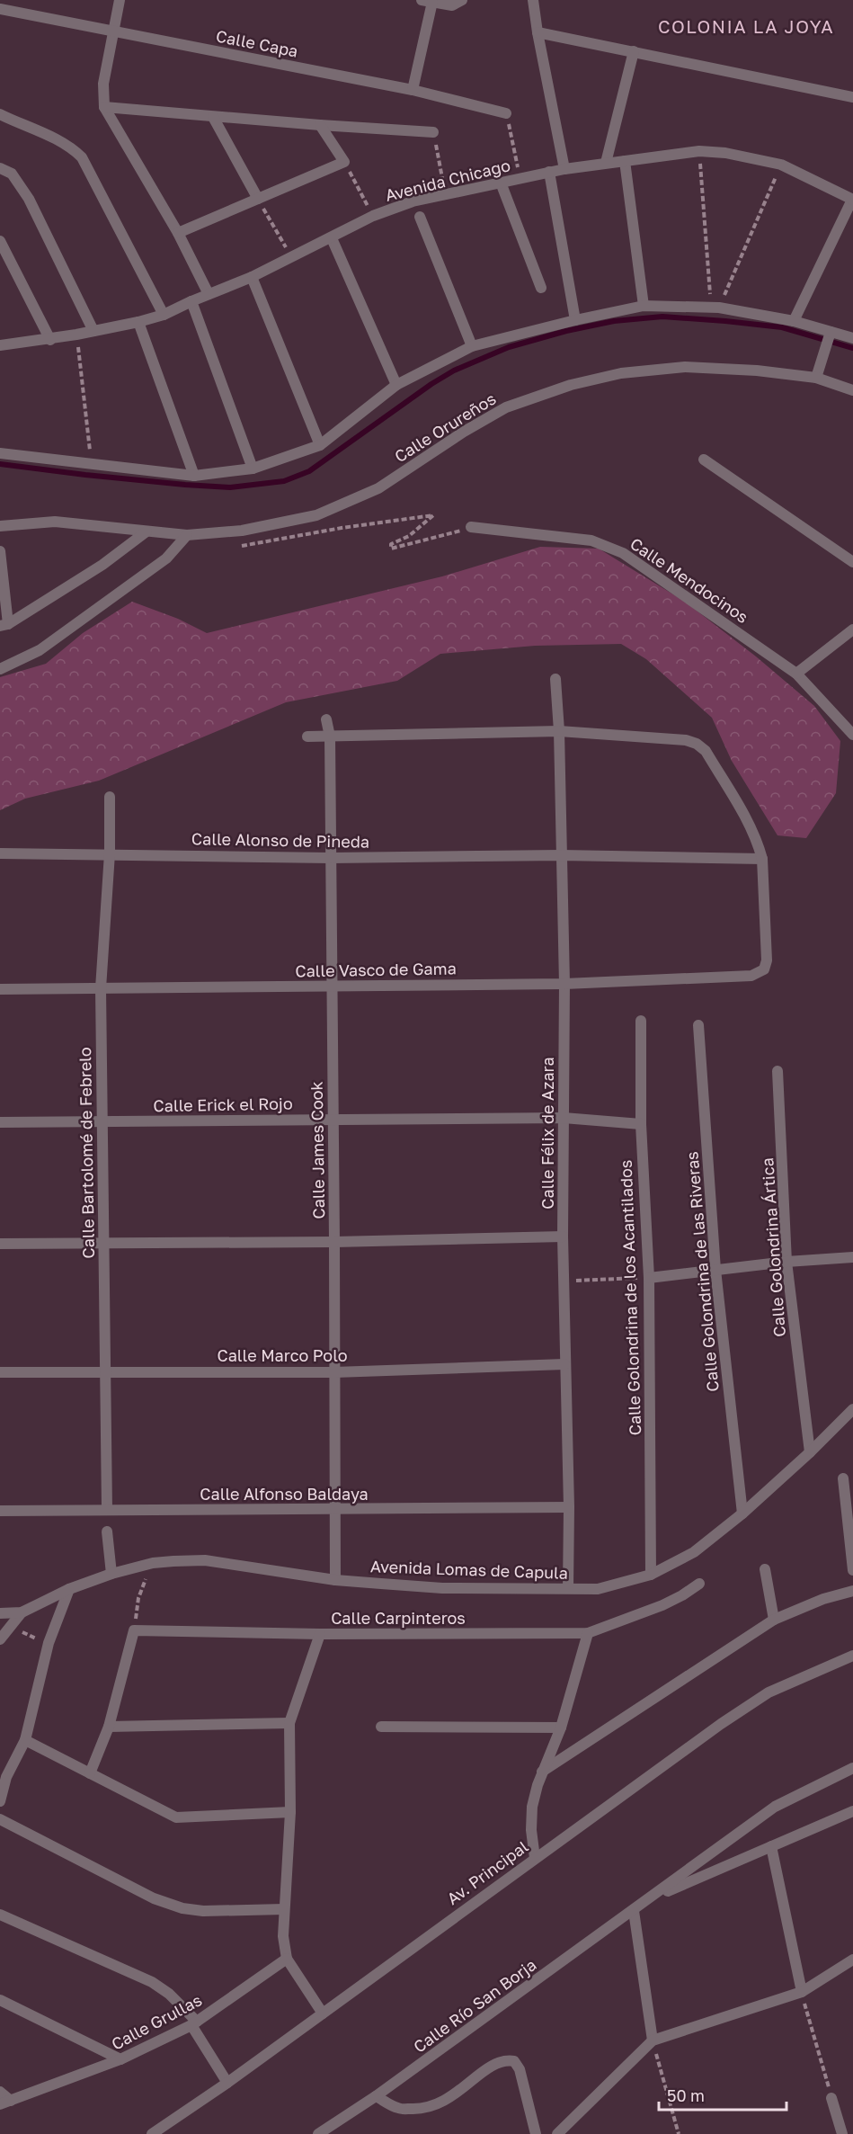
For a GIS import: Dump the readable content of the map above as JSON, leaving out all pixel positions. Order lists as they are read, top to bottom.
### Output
{
  "streets": {
    "street": [
      "Calle Capa",
      "Avenida Chicago",
      "Calle Orureños",
      "Calle Mendocinos",
      "Calle Alonso de Pineda",
      "Calle Vasco de Gama",
      "Calle Erick el Rojo",
      "Calle Félix de Azara",
      "Calle James Cook",
      "Calle Bartolomé de Febrelo",
      "Calle Golondrina Ártica",
      "Calle Golondrina de las Riveras",
      "Calle Golondrina de los Acantilados",
      "Calle Marco Polo",
      "Calle Alfonso Baldaya",
      "Avenida Lomas de Capula",
      "Calle Carpinteros",
      "Av. Principal",
      "Calle Río San Borja",
      "Calle Grullas"
    ]
  },
  "crossings": [
    ["Calle Alonso de Pineda", "Calle Vasco de Gama"],
    ["Calle Alonso de Pineda", "Calle Félix de Azara"],
    ["Calle Alonso de Pineda", "Calle James Cook"],
    ["Calle Alonso de Pineda", "Calle Bartolomé de Febrelo"],
    ["Calle Vasco de Gama", "Calle Félix de Azara"],
    ["Calle Vasco de Gama", "Calle James Cook"],
    ["Calle Vasco de Gama", "Calle Bartolomé de Febrelo"],
    ["Calle Erick el Rojo", "Calle Félix de Azara"],
    ["Calle Erick el Rojo", "Calle James Cook"],
    ["Calle Erick el Rojo", "Calle Bartolomé de Febrelo"],
    ["Calle Erick el Rojo", "Calle Golondrina de los Acantilados"],
    ["Calle Félix de Azara", "Calle Marco Polo"],
    ["Calle Félix de Azara", "Calle Alfonso Baldaya"],
    ["Calle Félix de Azara", "Avenida Lomas de Capula"],
    ["Calle James Cook", "Calle Marco Polo"],
    ["Calle James Cook", "Calle Alfonso Baldaya"],
    ["Calle James Cook", "Avenida Lomas de Capula"],
    ["Calle Bartolomé de Febrelo", "Calle Marco Polo"],
    ["Calle Bartolomé de Febrelo", "Calle Alfonso Baldaya"],
    ["Calle Golondrina Ártica", "Avenida Lomas de Capula"],
    ["Calle Golondrina de las Riveras", "Avenida Lomas de Capula"],
    ["Calle Golondrina de los Acantilados", "Avenida Lomas de Capula"],
    ["Calle Carpinteros", "Calle Grullas"]
  ],
  "districts": ["COLONIA LA JOYA"],
  "scale_bar": "50 m"
}
